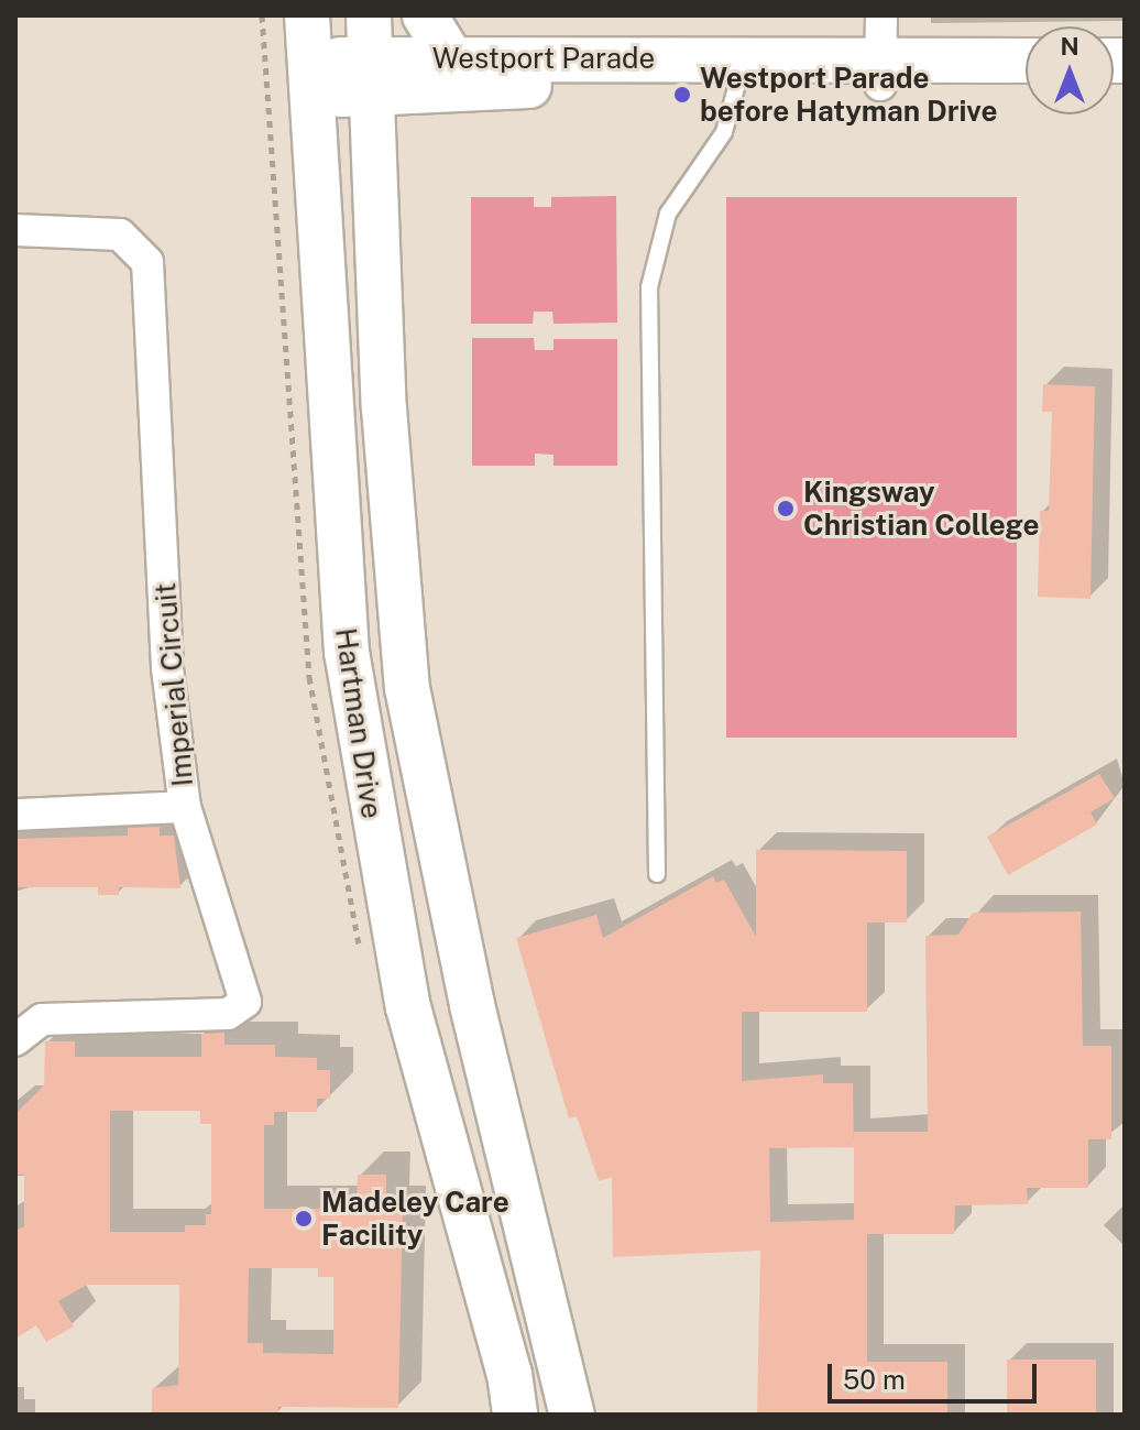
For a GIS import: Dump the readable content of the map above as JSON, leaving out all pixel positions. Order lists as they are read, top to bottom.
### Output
{
  "streets": {
    "main road": ["Westport Parade", "Hartman Drive"],
    "street": ["Imperial Circuit"]
  },
  "crossings": [
    ["Westport Parade", "Hartman Drive"]
  ],
  "places": ["Westport Parade before Hatyman Drive", "Kingsway Christian College", "Madeley Care Facility"],
  "scale_bar": "50 m",
  "north": "top"
}
